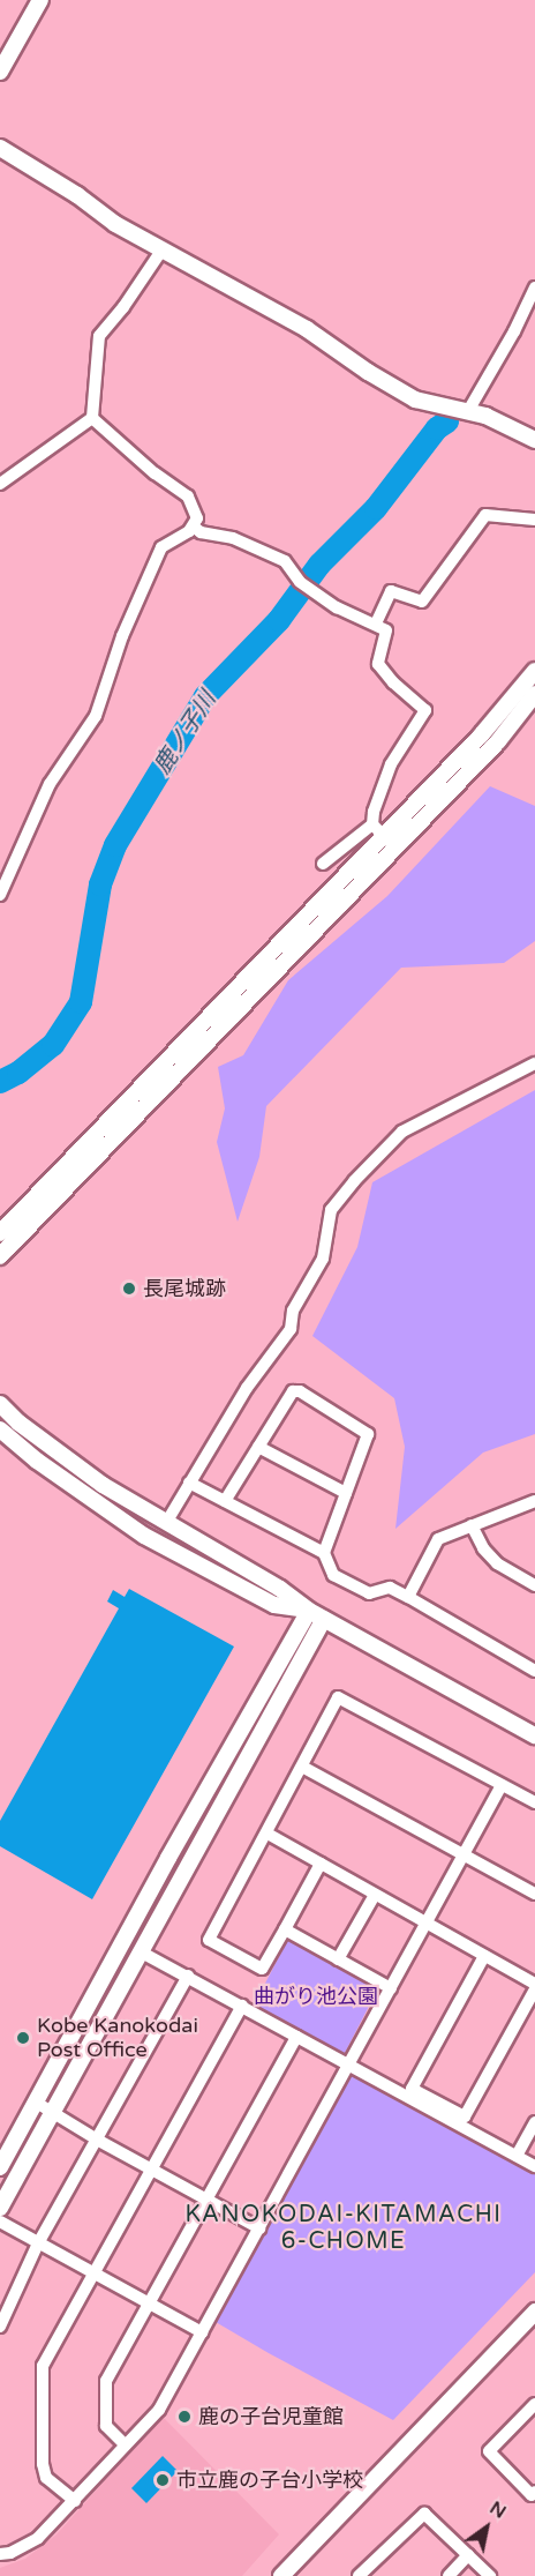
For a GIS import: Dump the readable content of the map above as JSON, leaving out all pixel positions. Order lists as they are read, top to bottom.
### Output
{
  "districts": ["KANOKODAI-KITAMACHI 6-CHOME"],
  "water": ["鹿ノ子川"],
  "parks": ["曲がり池公園"],
  "places": [
    "長尾城跡",
    "Kobe Kanokodai Post Office",
    "鹿の子台児童館",
    "市立鹿の子台小学校"
  ],
  "north": "top right"
}
